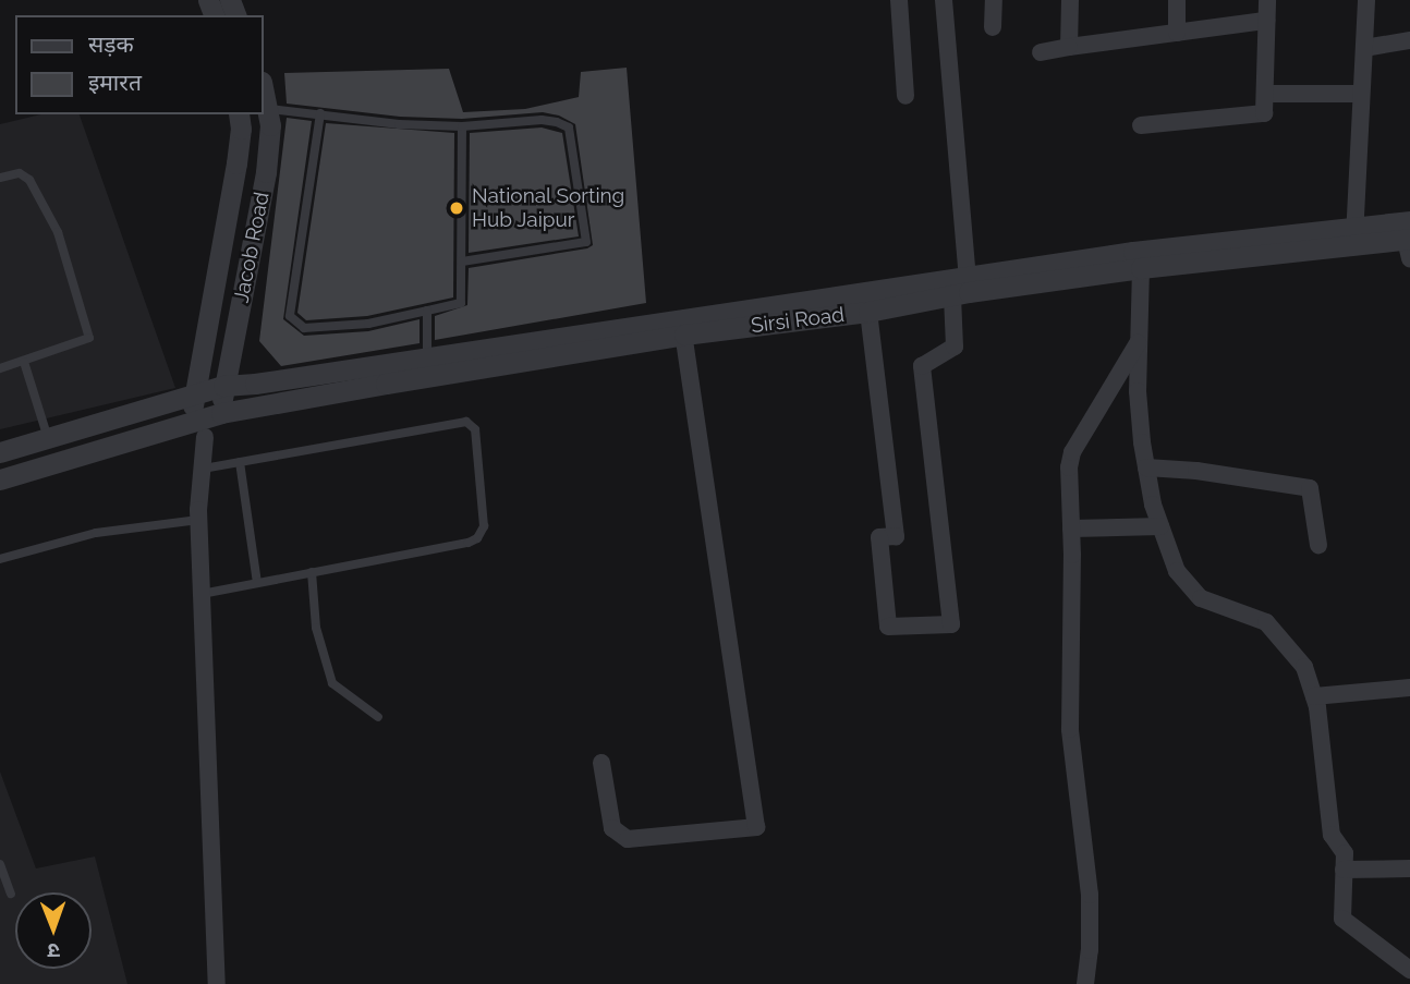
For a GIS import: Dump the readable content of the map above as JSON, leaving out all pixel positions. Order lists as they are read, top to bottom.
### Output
{
  "streets": {
    "street": ["Jacob Road", "Sirsi Road"]
  },
  "crossings": [
    ["Jacob Road", "Sirsi Road"]
  ],
  "places": ["National Sorting Hub Jaipur"],
  "legend": ["सड़क", "इमारत"],
  "north": "bottom"
}
